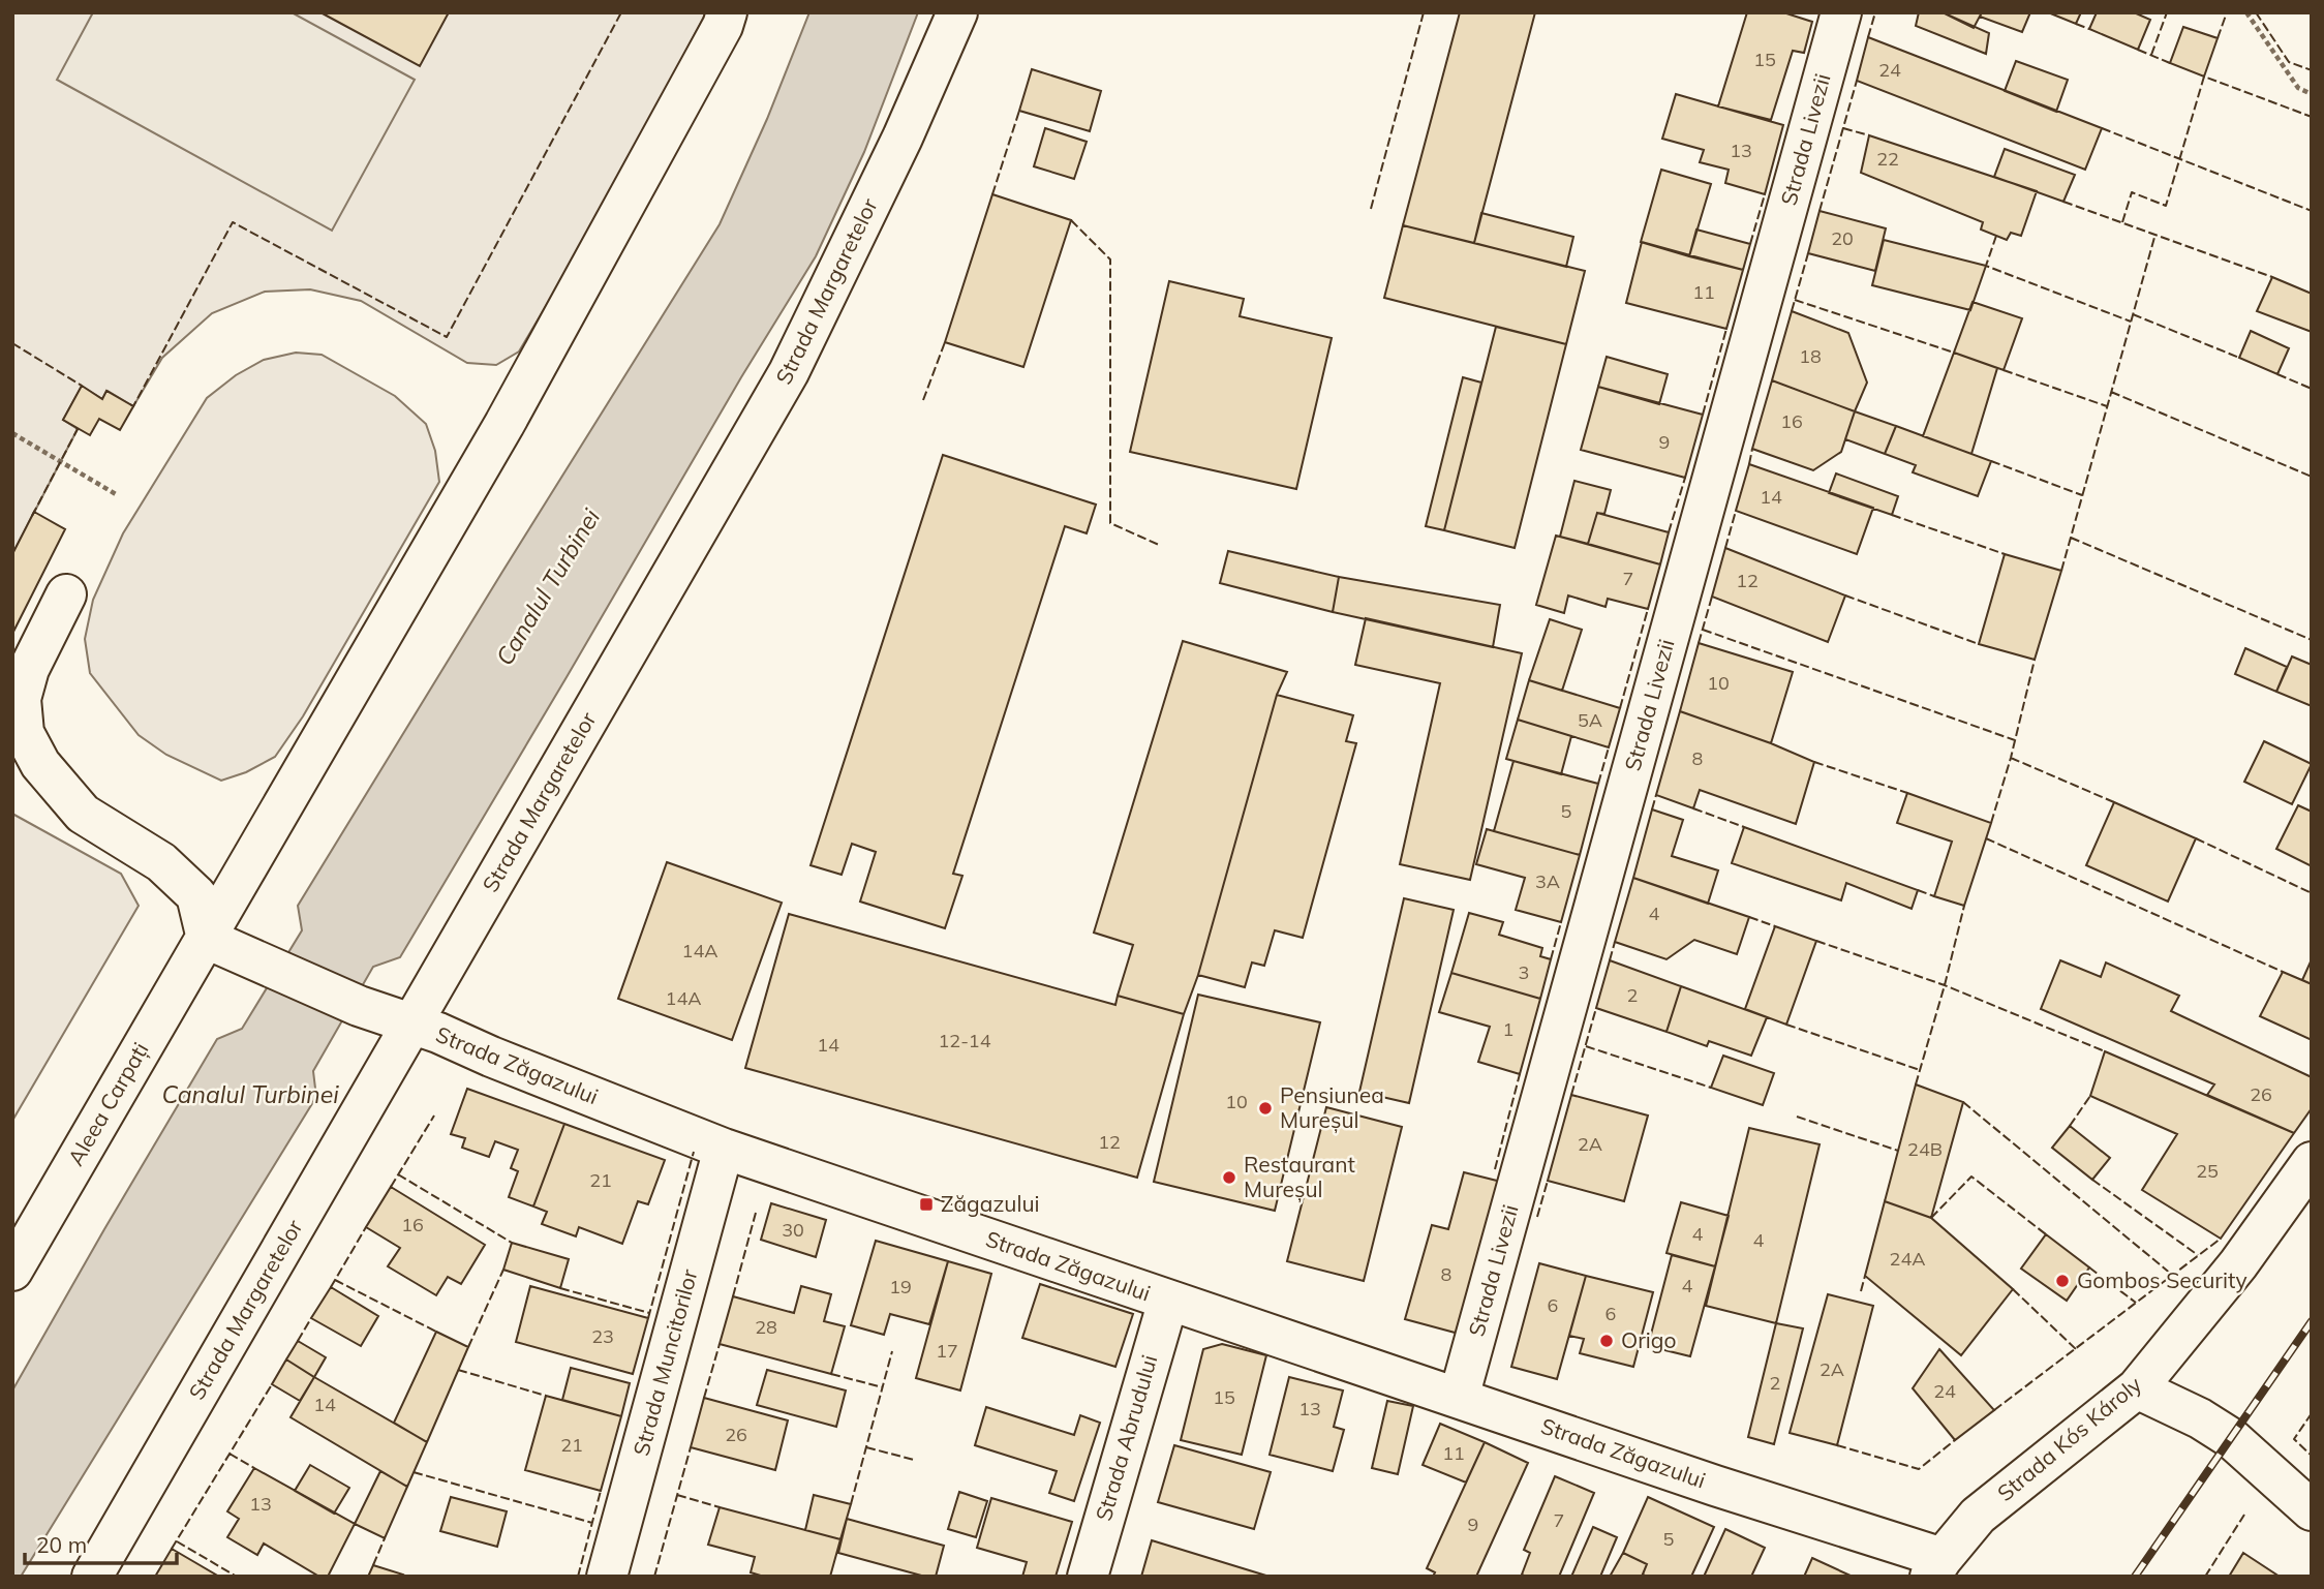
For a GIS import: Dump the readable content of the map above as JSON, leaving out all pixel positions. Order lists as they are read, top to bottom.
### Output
{
  "streets": {
    "street": [
      "Strada Livezii",
      "Strada Margaretelor",
      "Strada Zăgazului",
      "Aleea Carpați",
      "Strada Muncitorilor",
      "Strada Abrudului",
      "Strada Kós Károly"
    ]
  },
  "crossings": [
    ["Strada Livezii", "Strada Zăgazului"],
    ["Strada Margaretelor", "Strada Zăgazului"],
    ["Strada Zăgazului", "Aleea Carpați"],
    ["Strada Zăgazului", "Strada Muncitorilor"],
    ["Strada Zăgazului", "Strada Abrudului"],
    ["Strada Zăgazului", "Strada Kós Károly"]
  ],
  "water": ["Canalul Turbinei"],
  "places": {
    "other": [
      "Pensiunea Mureșul",
      "Restaurant Mureșul",
      "Gombos Security",
      "Origo"
    ],
    "transit": ["Zăgazului"]
  },
  "house_numbers": [
    "15",
    "24",
    "13",
    "22",
    "20",
    "11",
    "18",
    "16",
    "9",
    "14",
    "7",
    "12",
    "10",
    "5A",
    "8",
    "5",
    "3A",
    "4",
    "14A",
    "3",
    "2",
    "14A",
    "1",
    "12-14",
    "14",
    "26",
    "10",
    "12",
    "2A",
    "24B",
    "25",
    "21",
    "16",
    "30",
    "4",
    "4",
    "24A",
    "8",
    "4",
    "19",
    "6",
    "6",
    "28",
    "23",
    "17",
    "2A",
    "2",
    "24",
    "15",
    "14",
    "13",
    "26",
    "21",
    "11",
    "13",
    "7",
    "9",
    "5"
  ],
  "scale_bar": "20 m"
}
